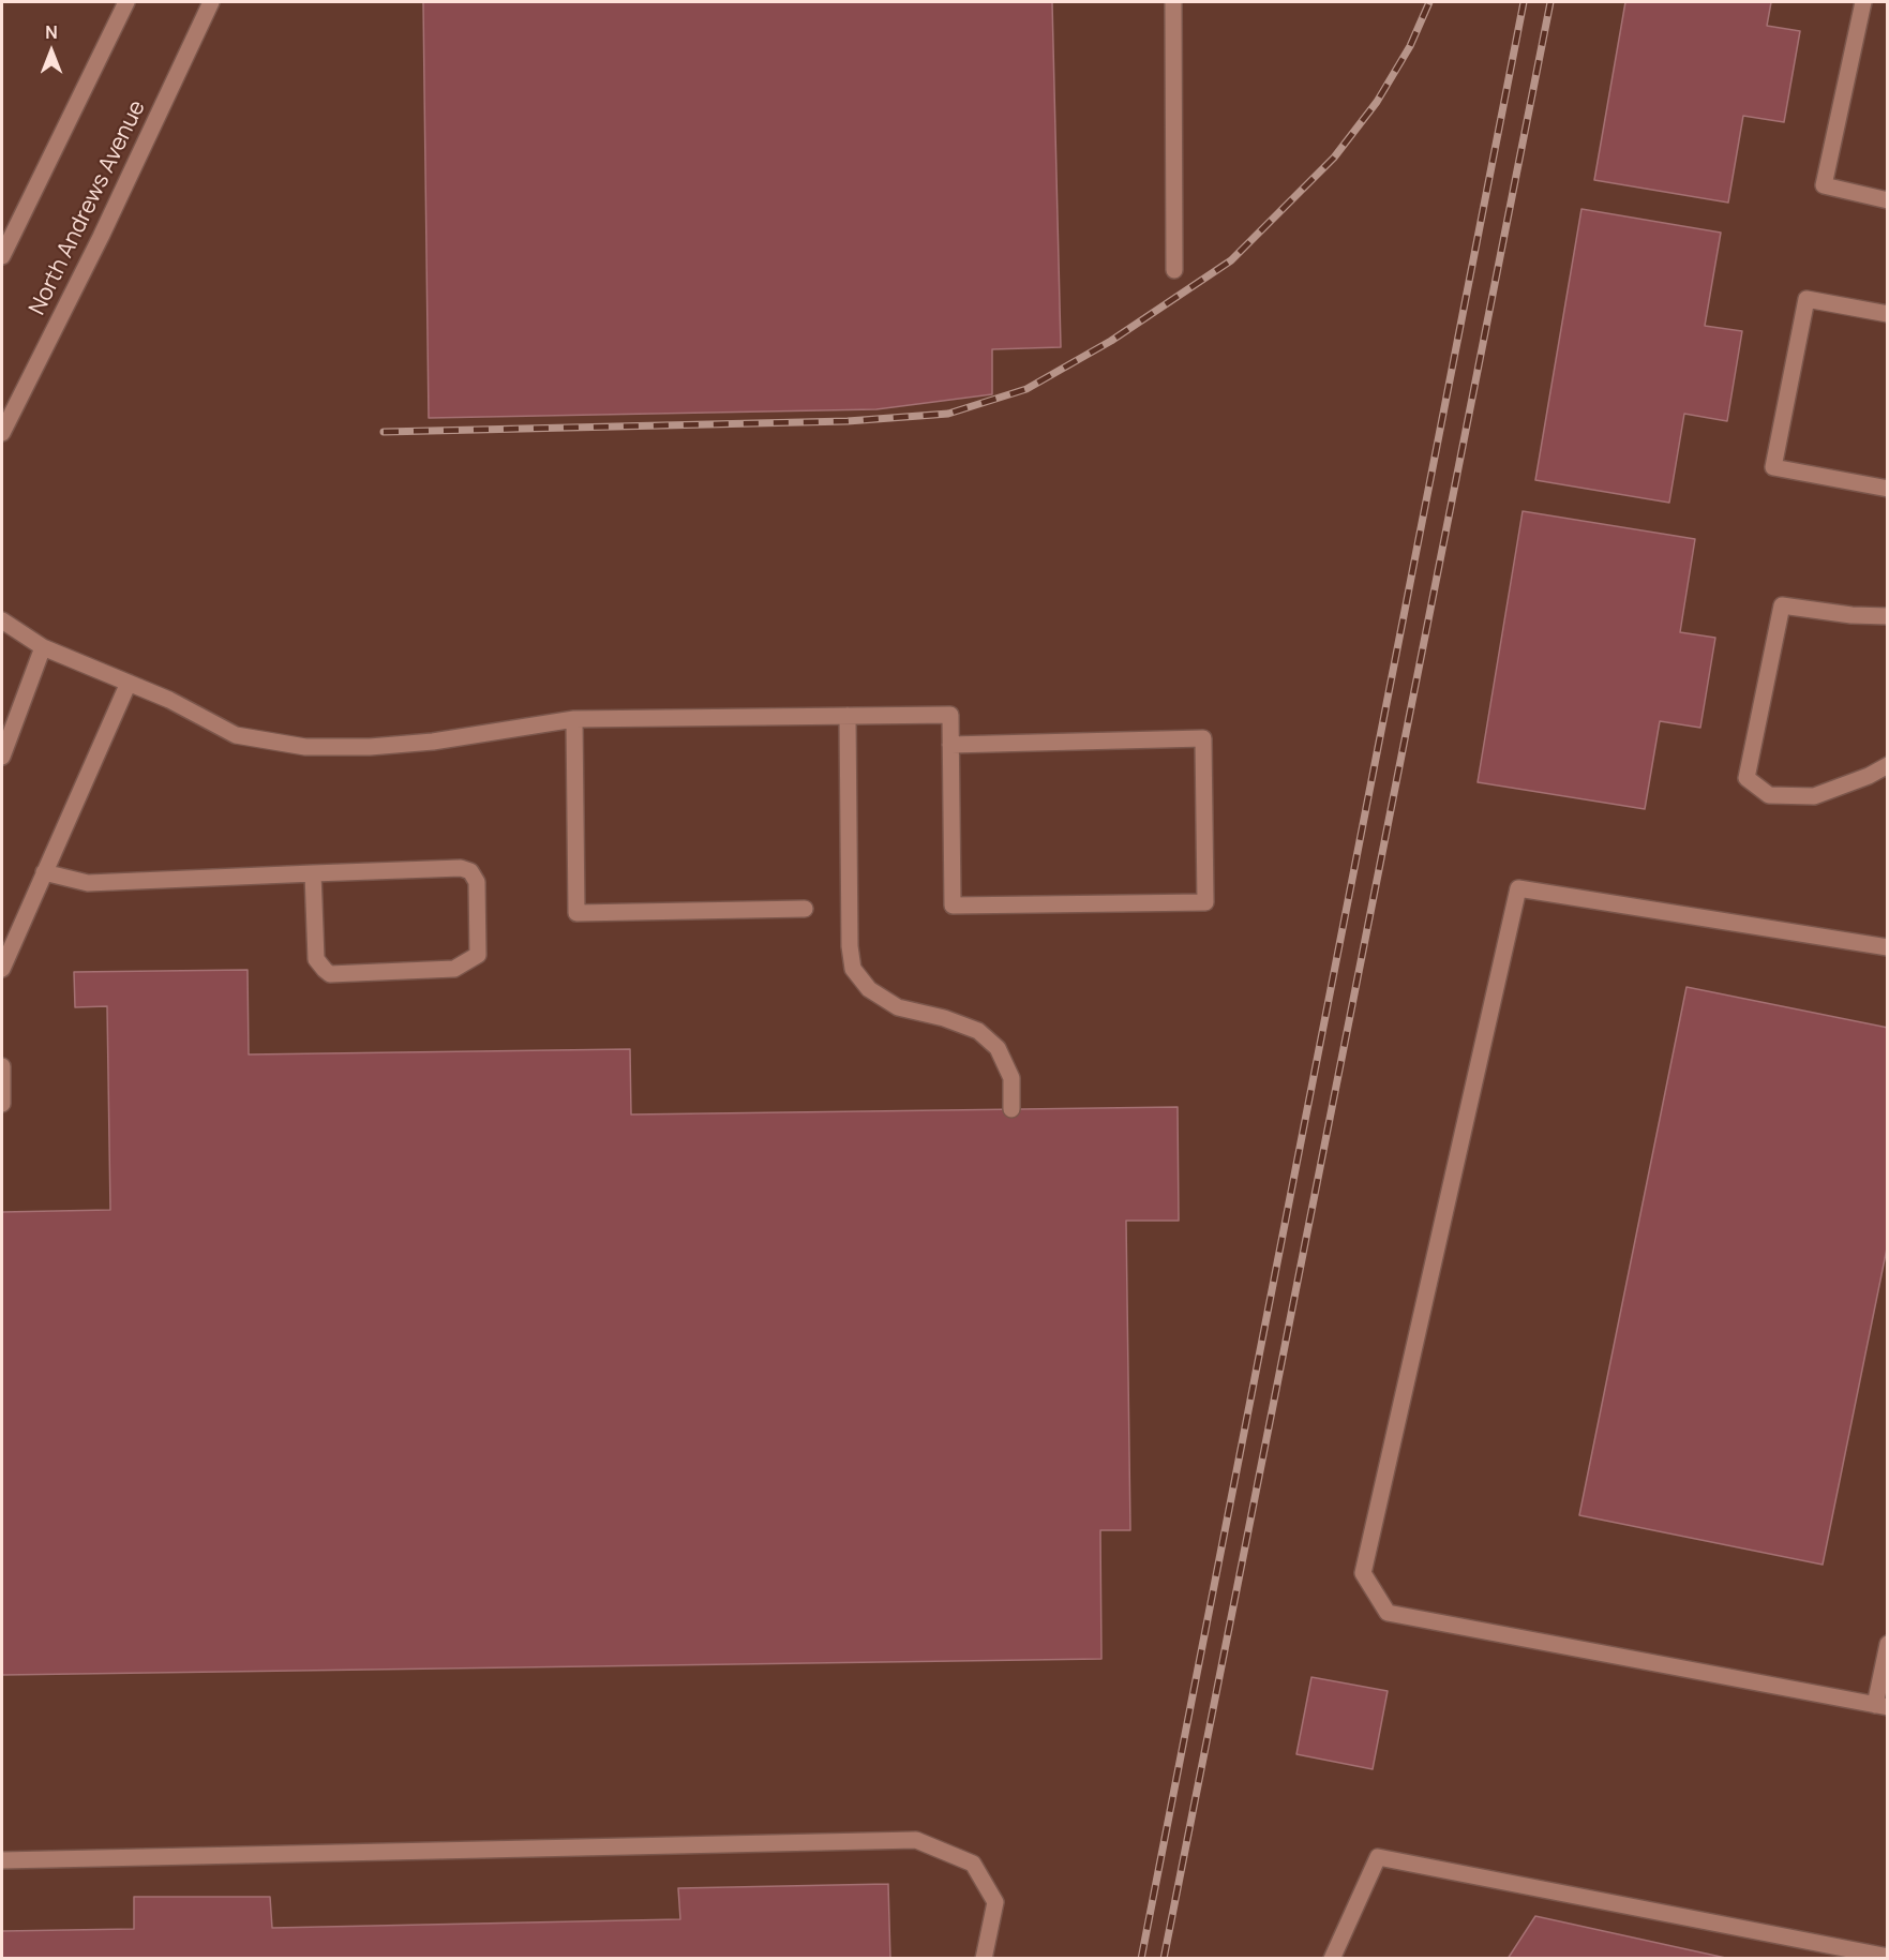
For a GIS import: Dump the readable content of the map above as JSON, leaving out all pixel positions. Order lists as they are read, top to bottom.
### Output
{
  "streets": {
    "street": ["North Andrews Avenue"]
  },
  "north": "top"
}
